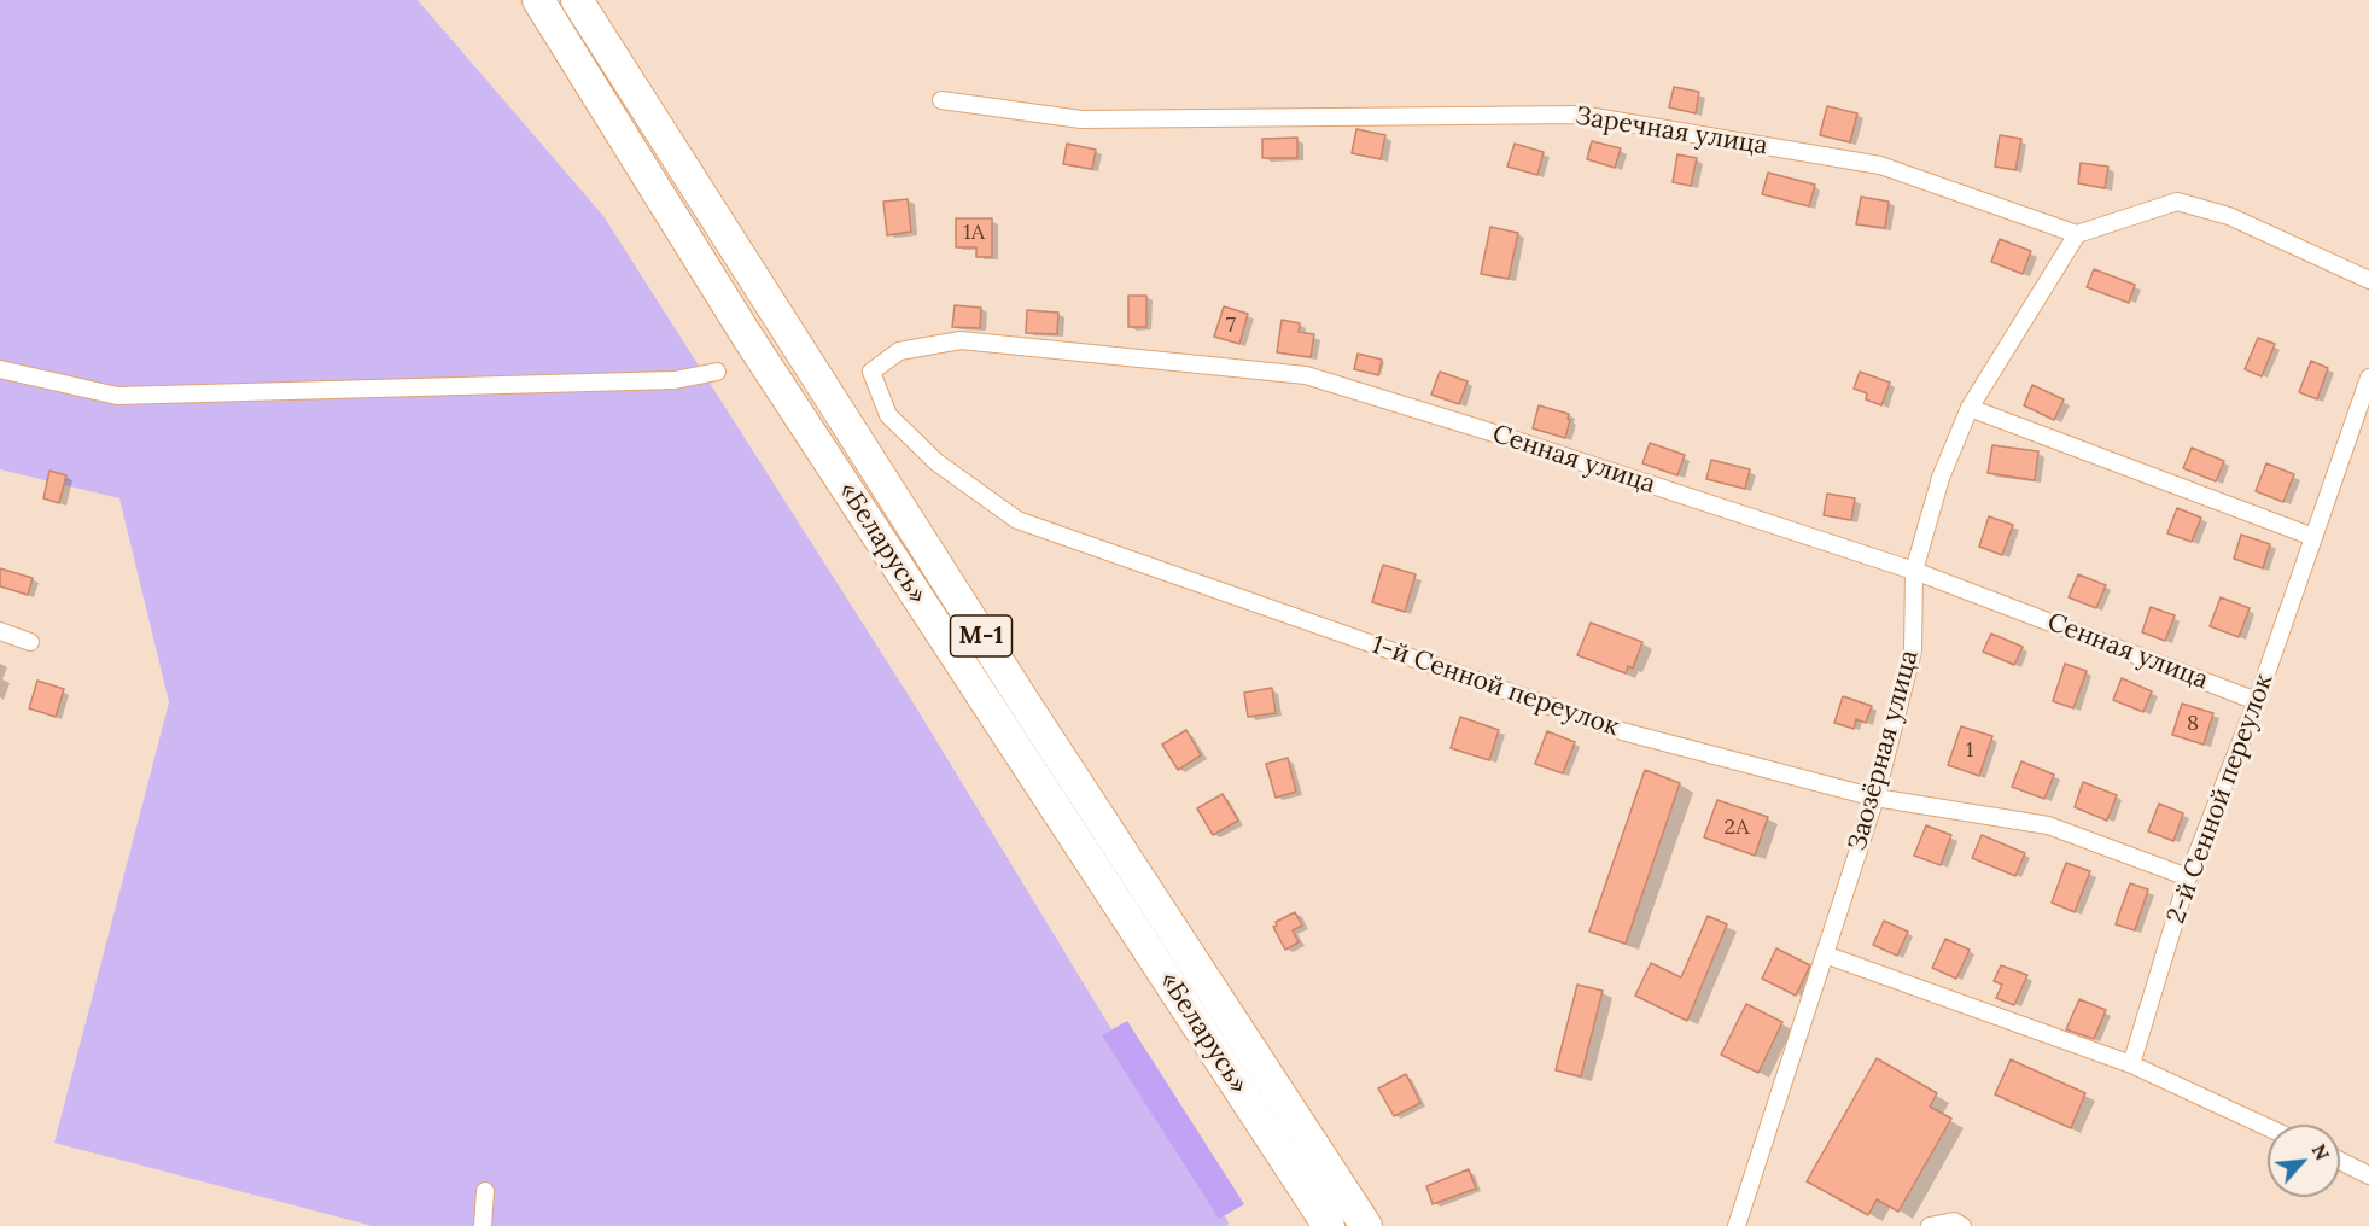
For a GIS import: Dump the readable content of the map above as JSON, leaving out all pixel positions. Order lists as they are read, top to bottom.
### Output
{
  "streets": {
    "highway": ["«Беларусь»", "М-1"],
    "street": [
      "Заречная улица",
      "Сенная улица",
      "1-й Сенной переулок",
      "Заозёрная улица",
      "2-й Сенной переулок"
    ]
  },
  "crossings": [
    ["Заречная улица", "Заозёрная улица"],
    ["Сенная улица", "1-й Сенной переулок"],
    ["Сенная улица", "Заозёрная улица"],
    ["Сенная улица", "2-й Сенной переулок"],
    ["1-й Сенной переулок", "Заозёрная улица"],
    ["1-й Сенной переулок", "2-й Сенной переулок"]
  ],
  "house_numbers": [
    "1А",
    "7",
    "8",
    "1",
    "2А"
  ],
  "north": "top right"
}
